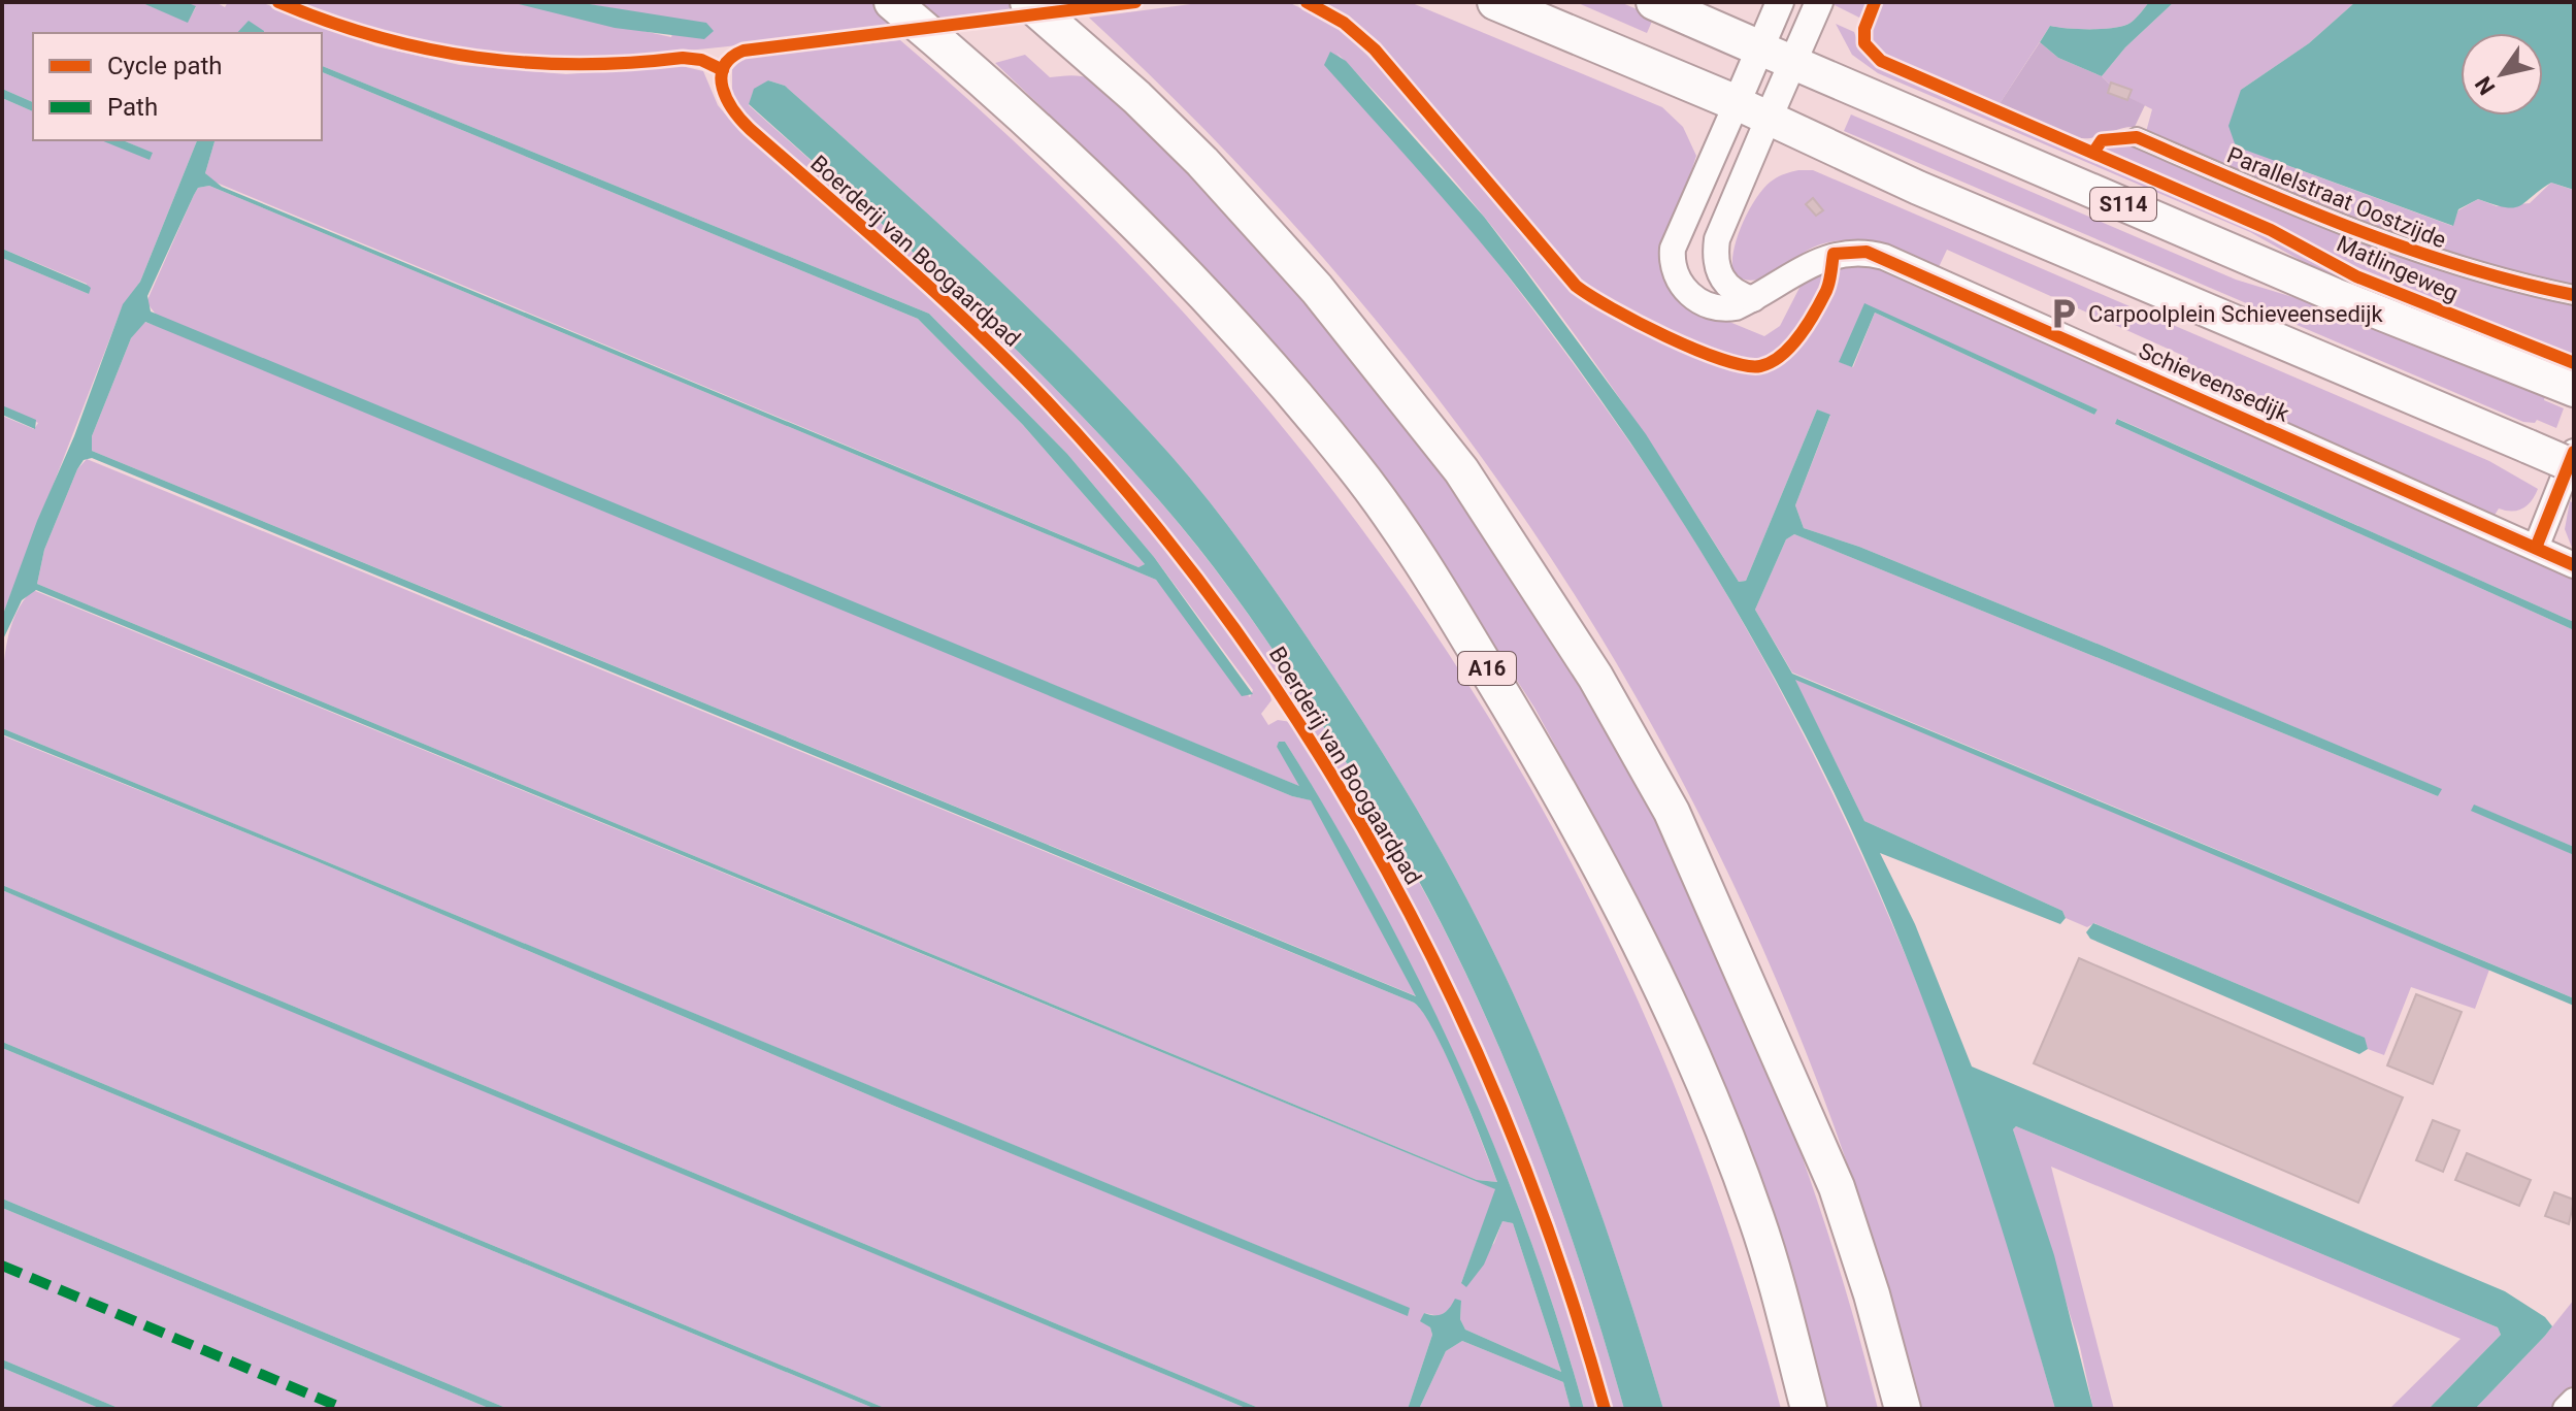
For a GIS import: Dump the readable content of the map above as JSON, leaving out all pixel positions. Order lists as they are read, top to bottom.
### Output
{
  "streets": {
    "highway": ["S114", "Matlingeweg", "A16"],
    "street": ["Parallelstraat Oostzijde", "Schieveensedijk"],
    "cycle path": ["Boerderij van Boogaardpad"]
  },
  "places": {
    "parking": ["Carpoolplein Schieveensedijk"]
  },
  "legend": ["Cycle path", "Path"],
  "north": "bottom left"
}
